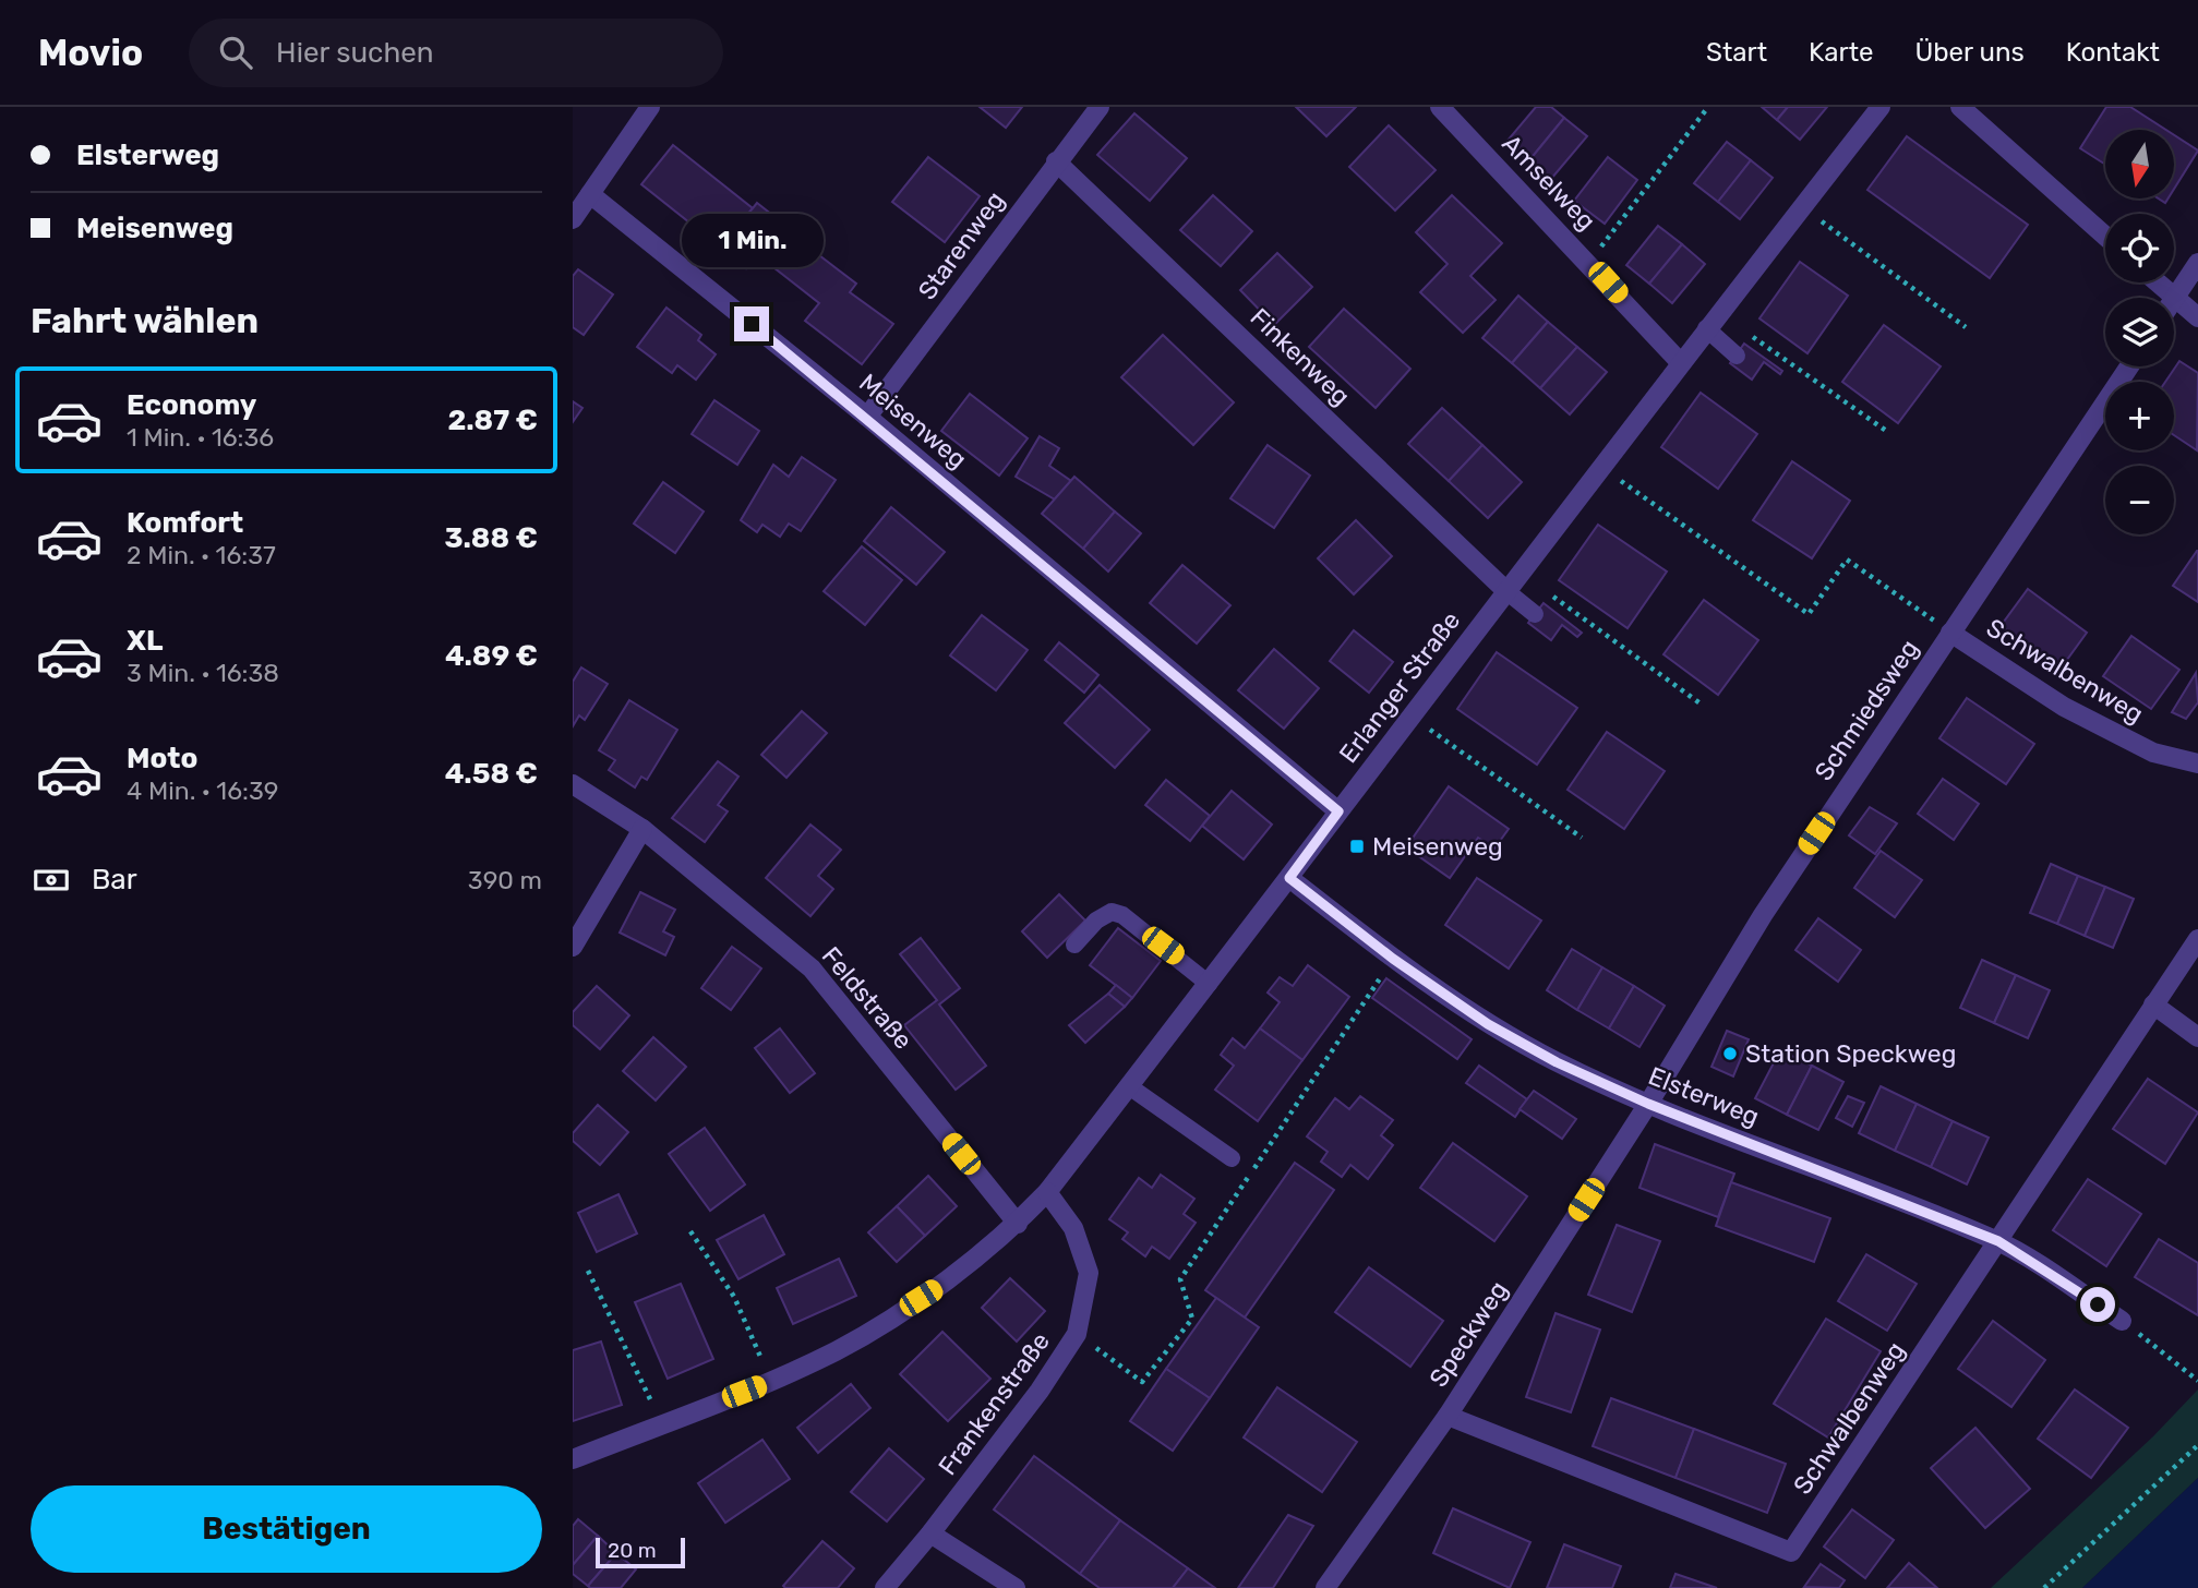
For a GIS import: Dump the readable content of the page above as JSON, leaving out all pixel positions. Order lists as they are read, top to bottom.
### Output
{
  "streets": {
    "street": [
      "Amselweg",
      "Starenweg",
      "Finkenweg",
      "Meisenweg",
      "Schwalbenweg",
      "Erlanger Straße",
      "Schmiedsweg",
      "Feldstraße",
      "Elsterweg",
      "Speckweg",
      "Frankenstraße"
    ]
  },
  "crossings": [
    ["Amselweg", "Erlanger Straße"],
    ["Starenweg", "Finkenweg"],
    ["Starenweg", "Meisenweg"],
    ["Finkenweg", "Erlanger Straße"],
    ["Meisenweg", "Erlanger Straße"],
    ["Schwalbenweg", "Schmiedsweg"],
    ["Schwalbenweg", "Elsterweg"],
    ["Schwalbenweg", "Speckweg"],
    ["Erlanger Straße", "Feldstraße"],
    ["Erlanger Straße", "Elsterweg"],
    ["Erlanger Straße", "Frankenstraße"],
    ["Schmiedsweg", "Elsterweg"],
    ["Schmiedsweg", "Speckweg"],
    ["Elsterweg", "Speckweg"]
  ],
  "places": {
    "transit": ["Meisenweg"],
    "other": ["Station Speckweg"]
  },
  "scale_bar": "20 m",
  "north": "bottom",
  "page": {
    "header": "Movio",
    "search": "Hier suchen",
    "nav": [
      "Start",
      "Karte",
      "Über uns",
      "Kontakt"
    ],
    "banner": ["Elsterweg", "Meisenweg"],
    "map_buttons": ["+", "−"],
    "bubble": "1 Min.",
    "heading": "Fahrt wählen",
    "list": [
      {
        "name": "Economy",
        "note": "1 Min. · 16:36",
        "value": "2.87 €"
      },
      {
        "name": "Komfort",
        "note": "2 Min. · 16:37",
        "value": "3.88 €"
      },
      {
        "name": "XL",
        "note": "3 Min. · 16:38",
        "value": "4.89 €"
      },
      {
        "name": "Moto",
        "note": "4 Min. · 16:39",
        "value": "4.58 €"
      }
    ],
    "pay": ["Bar", "390 m"],
    "buttons": "Bestätigen",
    "scale": "20 m"
  }
}
